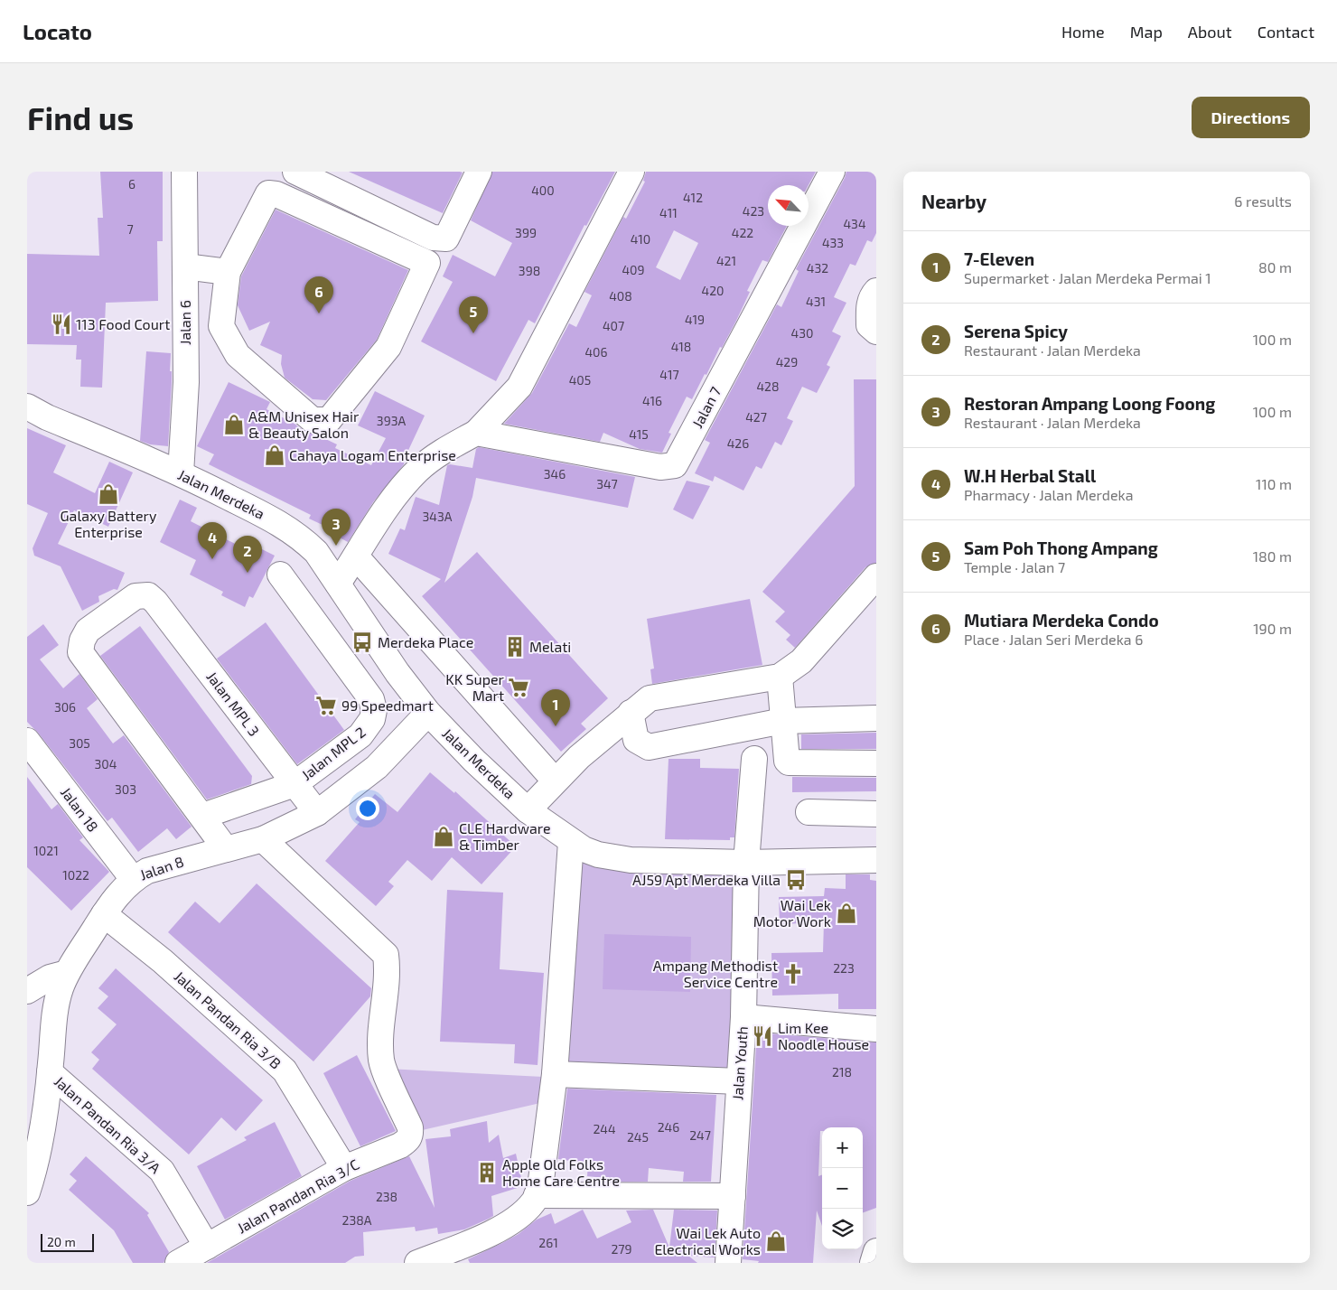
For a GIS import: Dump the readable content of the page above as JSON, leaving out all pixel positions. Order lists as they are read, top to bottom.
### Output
{
  "streets": {
    "street": [
      "Jalan 6",
      "Jalan 7",
      "Jalan Merdeka",
      "Jalan MPL 3",
      "Jalan MPL 2",
      "Jalan 18",
      "Jalan 8",
      "Jalan Pandan Ria 3/B",
      "Jalan Youth",
      "Jalan Pandan Ria 3/A",
      "Jalan Pandan Ria 3/C"
    ]
  },
  "crossings": [
    ["Jalan 6", "Jalan Merdeka"],
    ["Jalan Merdeka", "Jalan 8"],
    ["Jalan Merdeka", "Jalan Youth"],
    ["Jalan MPL 3", "Jalan MPL 2"],
    ["Jalan MPL 3", "Jalan 8"],
    ["Jalan 18", "Jalan 8"],
    ["Jalan 8", "Jalan Pandan Ria 3/B"],
    ["Jalan 8", "Jalan Pandan Ria 3/A"],
    ["Jalan 8", "Jalan Pandan Ria 3/C"],
    ["Jalan Pandan Ria 3/B", "Jalan Pandan Ria 3/C"],
    ["Jalan Pandan Ria 3/A", "Jalan Pandan Ria 3/C"]
  ],
  "places": {
    "restaurant": ["113 Food Court", "Lim Kee Noodle House"],
    "shop": [
      "A&M Unisex Hair & Beauty Salon",
      "Cahaya Logam Enterprise",
      "Galaxy Battery Enterprise",
      "CLE Hardware & Timber",
      "Wai Lek Motor Work",
      "Wai Lek Auto Electrical Works"
    ],
    "bus stop": ["Merdeka Place", "AJ59 Apt Merdeka Villa"],
    "building": ["Melati", "Apple Old Folks Home Care Centre"],
    "supermarket": ["KK Super Mart", "99 Speedmart"],
    "church": ["Ampang Methodist Service Centre"]
  },
  "house_numbers": [
    "6",
    "400",
    "412",
    "423",
    "411",
    "434",
    "7",
    "399",
    "422",
    "410",
    "433",
    "421",
    "432",
    "409",
    "398",
    "420",
    "408",
    "431",
    "419",
    "407",
    "430",
    "418",
    "406",
    "429",
    "417",
    "405",
    "428",
    "416",
    "427",
    "393A",
    "415",
    "426",
    "346",
    "347",
    "343A",
    "306",
    "305",
    "304",
    "303",
    "1021",
    "1022",
    "223",
    "218",
    "246",
    "244",
    "247",
    "245",
    "238",
    "238A",
    "261",
    "279"
  ],
  "scale_bar": "20 m",
  "north": "top left",
  "page": {
    "header": "Locato",
    "nav": [
      "Home",
      "Map",
      "About",
      "Contact"
    ],
    "buttons": "Directions",
    "title": "Find us",
    "heading": ["Nearby", "6 results"],
    "list": [
      {
        "mark": "1",
        "name": "7-Eleven",
        "note": "Supermarket · Jalan Merdeka Permai 1",
        "value": "80 m"
      },
      {
        "mark": "2",
        "name": "Serena Spicy",
        "note": "Restaurant · Jalan Merdeka",
        "value": "100 m"
      },
      {
        "mark": "3",
        "name": "Restoran Ampang Loong Foong",
        "note": "Restaurant · Jalan Merdeka",
        "value": "100 m"
      },
      {
        "mark": "4",
        "name": "W.H Herbal Stall",
        "note": "Pharmacy · Jalan Merdeka",
        "value": "110 m"
      },
      {
        "mark": "5",
        "name": "Sam Poh Thong Ampang",
        "note": "Temple · Jalan 7",
        "value": "180 m"
      },
      {
        "mark": "6",
        "name": "Mutiara Merdeka Condo",
        "note": "Place · Jalan Seri Merdeka 6",
        "value": "190 m"
      }
    ],
    "pins": [
      "6",
      "5",
      "3",
      "4",
      "2",
      "1"
    ],
    "map_buttons": ["+", "−"],
    "scale": "20 m"
  }
}
